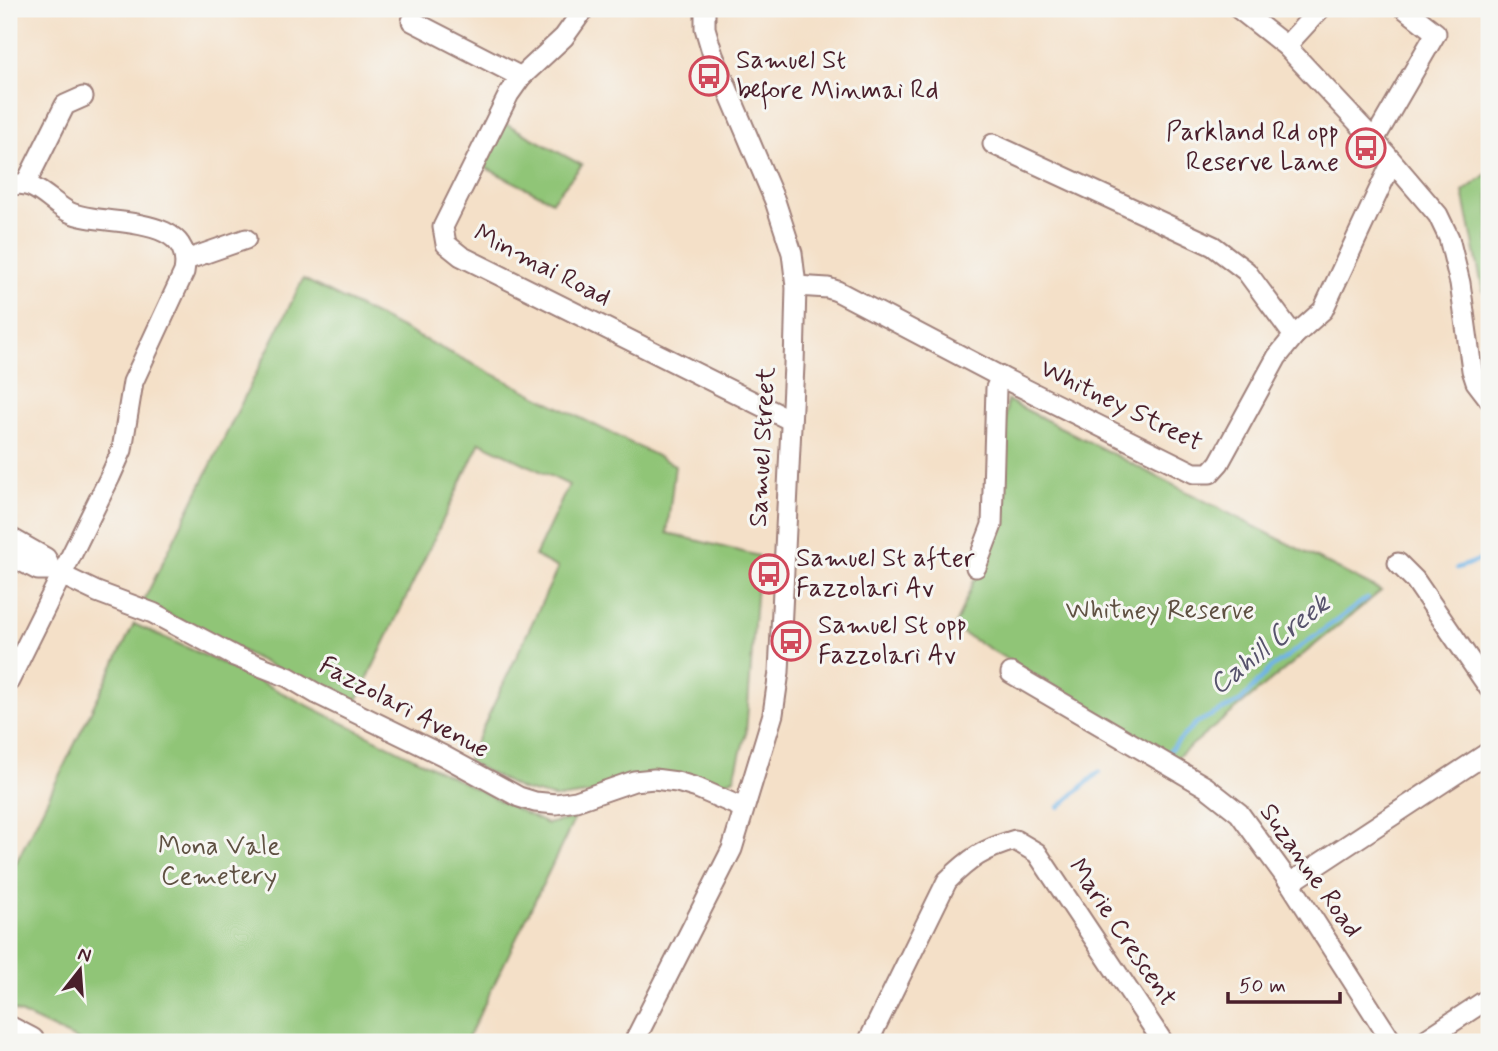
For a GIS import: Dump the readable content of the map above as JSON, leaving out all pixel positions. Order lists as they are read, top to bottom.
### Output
{
  "streets": {
    "street": [
      "Minmai Road",
      "Whitney Street",
      "Samuel Street",
      "Fazzolari Avenue",
      "Suzanne Road",
      "Marie Crescent"
    ]
  },
  "crossings": [
    ["Minmai Road", "Samuel Street"],
    ["Whitney Street", "Samuel Street"],
    ["Samuel Street", "Fazzolari Avenue"]
  ],
  "water": ["Cahill Creek"],
  "parks": ["Whitney Reserve", "Mona Vale Cemetery"],
  "places": {
    "bus stop": [
      "Samuel St before Minmai Rd",
      "Parkland Rd opp Reserve Lane",
      "Samuel St after Fazzolari Av",
      "Samuel St opp Fazzolari Av"
    ]
  },
  "scale_bar": "50 m",
  "north": "top"
}
